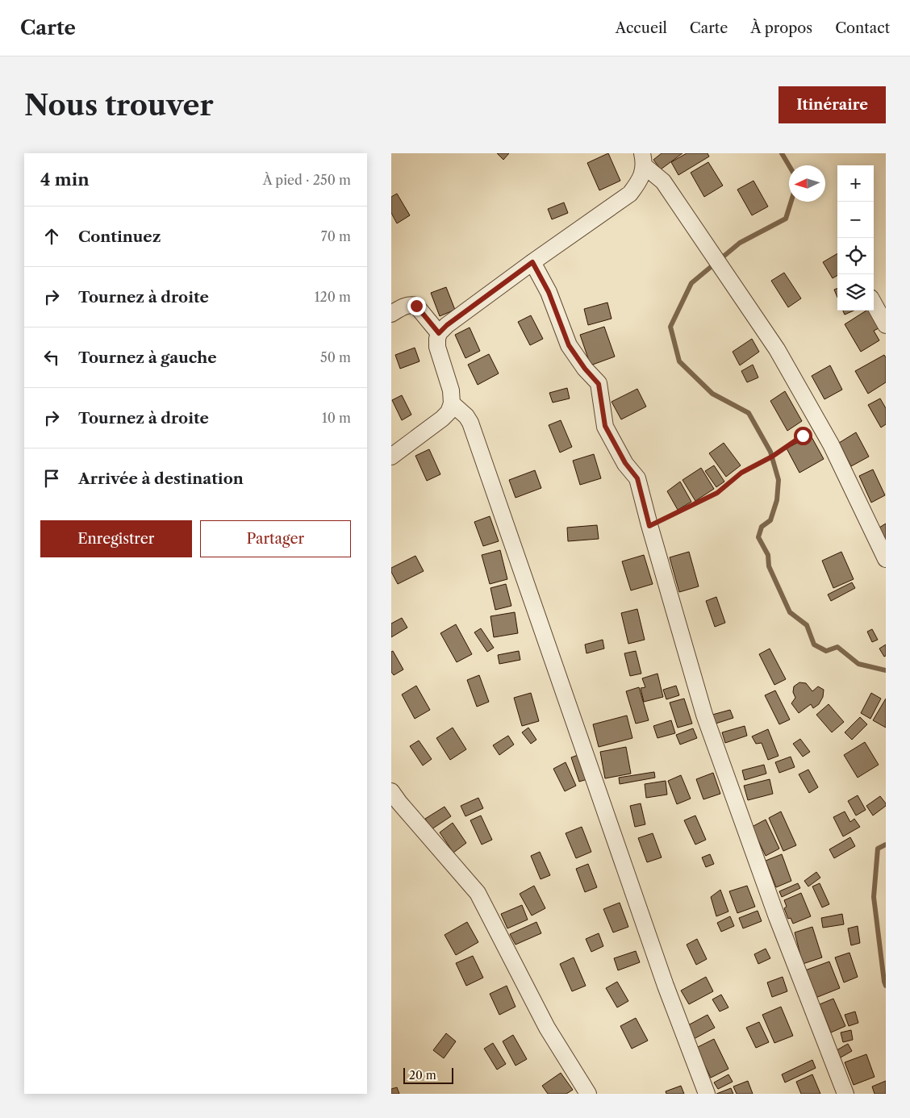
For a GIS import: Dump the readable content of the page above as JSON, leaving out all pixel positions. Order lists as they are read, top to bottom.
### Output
{
  "scale_bar": "20 m",
  "north": "left",
  "page": {
    "header": "Carte",
    "nav": [
      "Accueil",
      "Carte",
      "À propos",
      "Contact"
    ],
    "buttons": [
      "Itinéraire",
      ["Enregistrer", "Partager"]
    ],
    "title": "Nous trouver",
    "heading": ["4 min", "À pied · 250 m"],
    "map_buttons": ["+", "−"],
    "list": [
      ["Continuez", "70 m"],
      ["Tournez à droite", "120 m"],
      ["Tournez à gauche", "50 m"],
      ["Tournez à droite", "10 m"],
      "Arrivée à destination"
    ],
    "scale": "20 m"
  }
}
